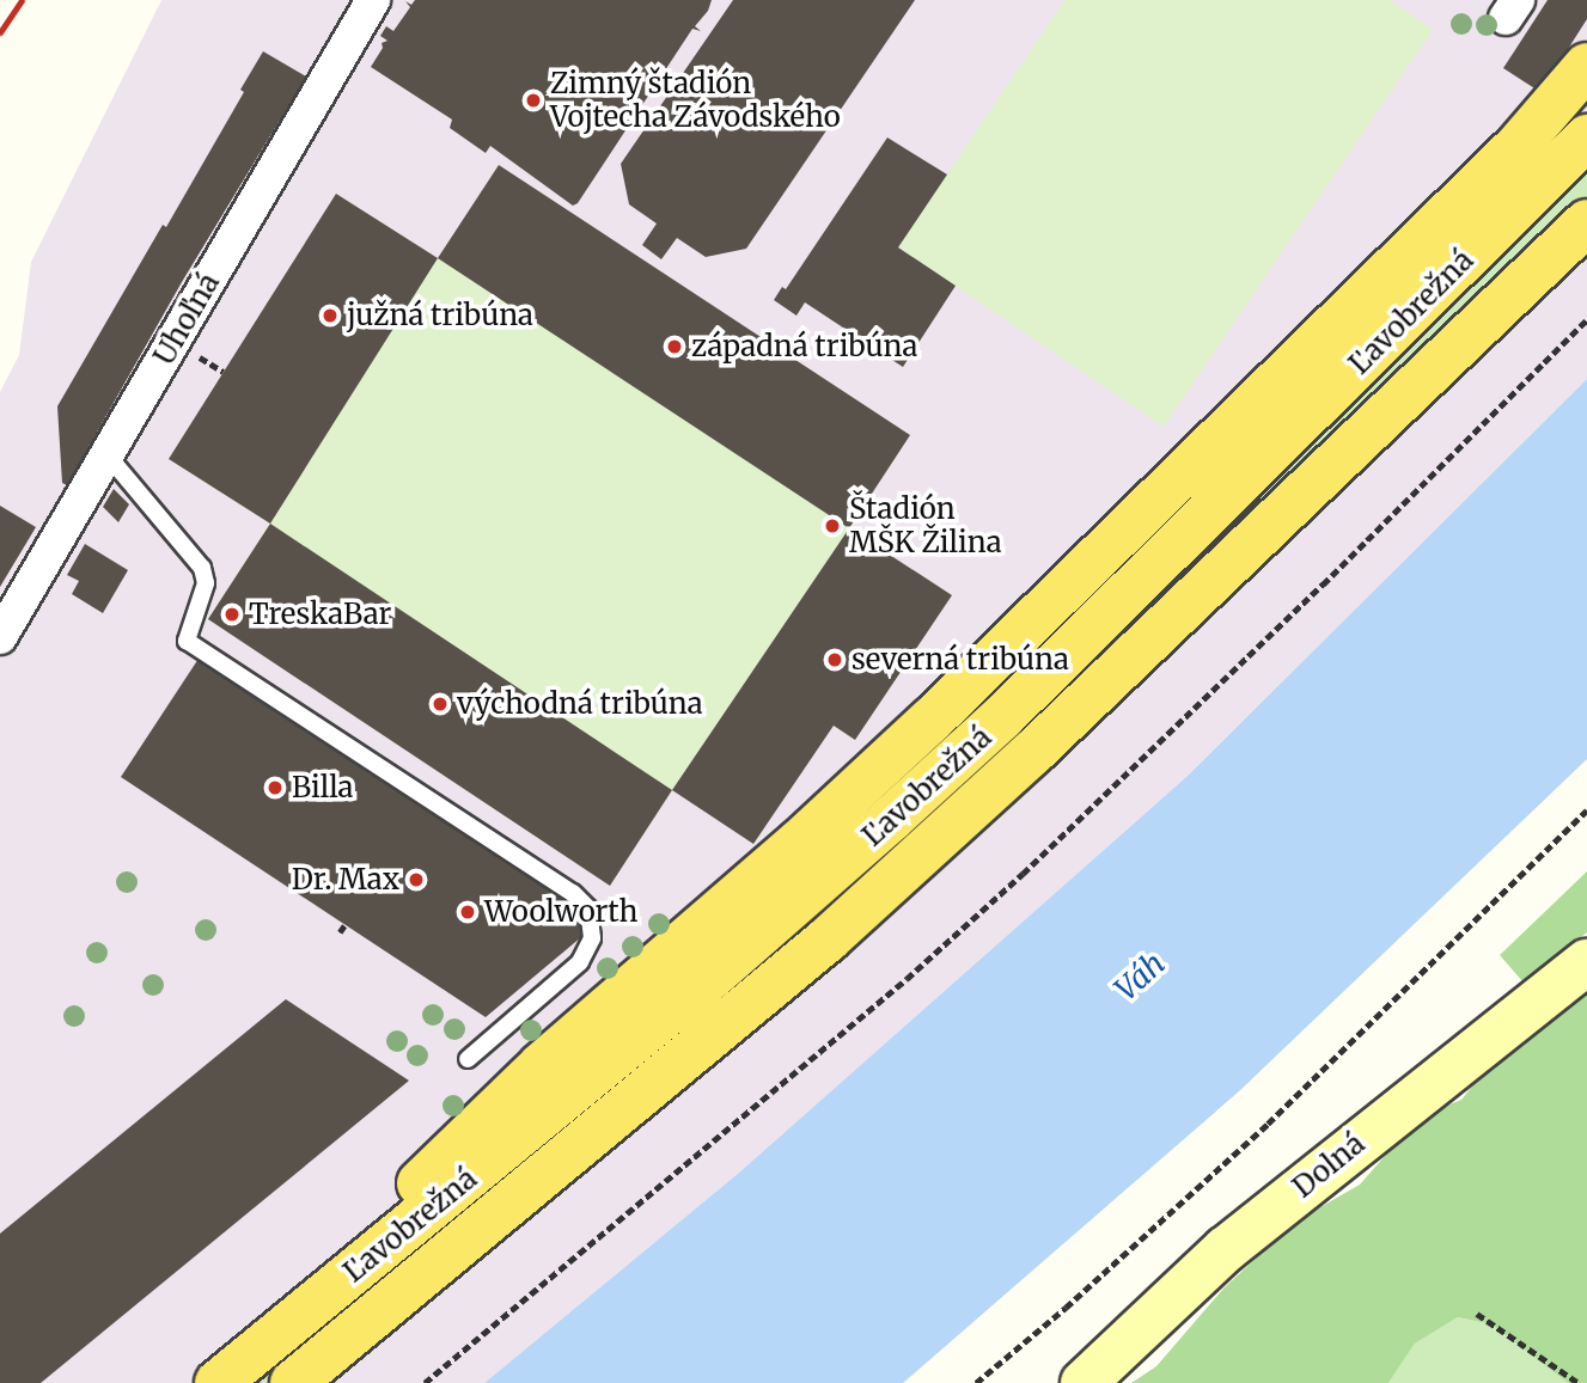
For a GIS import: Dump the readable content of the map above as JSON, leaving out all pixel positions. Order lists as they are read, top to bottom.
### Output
{
  "streets": {
    "main road": ["Ľavobrežná", "Dolná"],
    "street": ["Uhoľná"]
  },
  "water": ["Váh"],
  "places": [
    "Zimný štadión Vojtecha Závodského",
    "južná tribúna",
    "západná tribúna",
    "Štadión MŠK Žilina",
    "TreskaBar",
    "severná tribúna",
    "východná tribúna",
    "Billa",
    "Dr. Max",
    "Woolworth"
  ]
}
